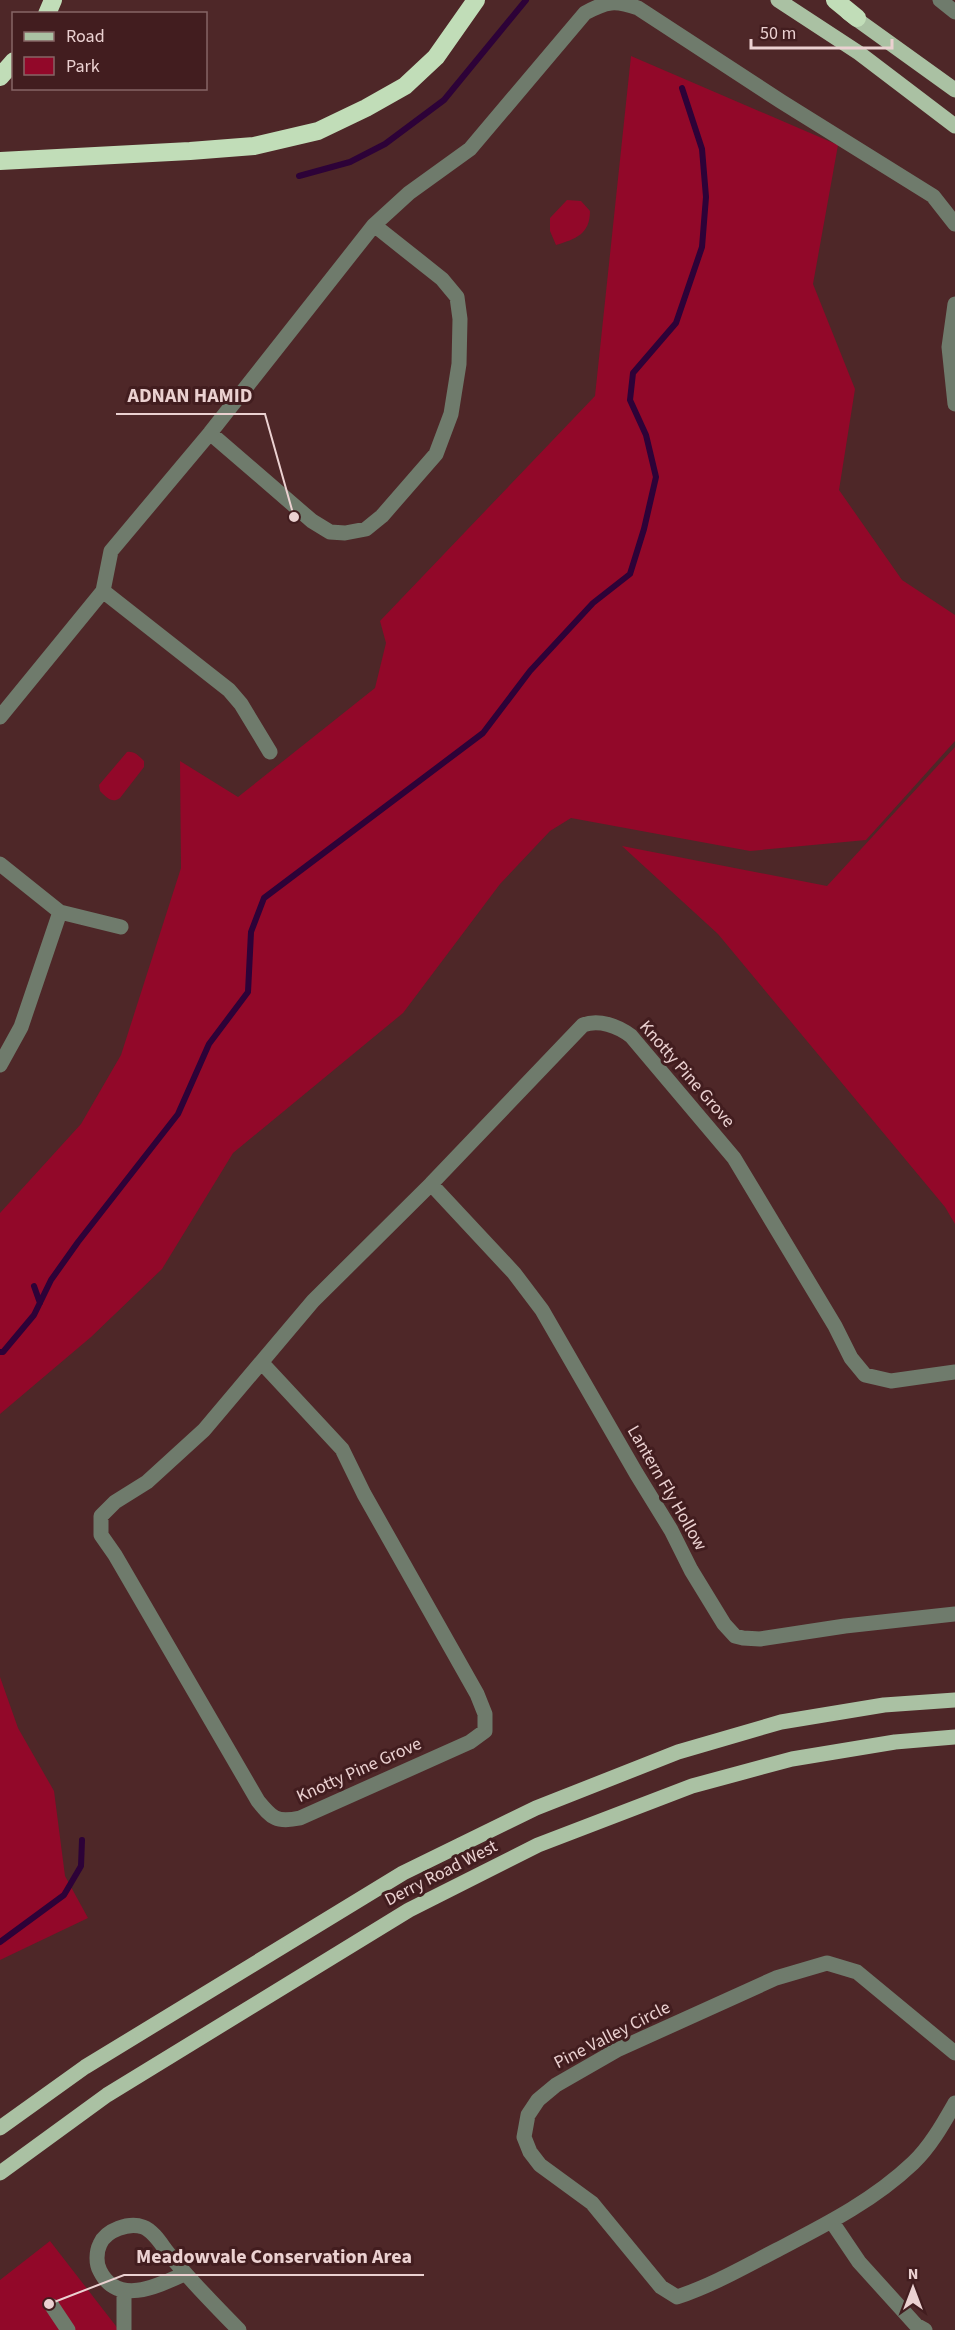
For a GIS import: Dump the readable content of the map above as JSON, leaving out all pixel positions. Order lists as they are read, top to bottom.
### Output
{
  "streets": {
    "main road": ["Derry Road West"],
    "street": ["Knotty Pine Grove", "Lantern Fly Hollow", "Pine Valley Circle"]
  },
  "crossings": [
    ["Knotty Pine Grove", "Lantern Fly Hollow"]
  ],
  "places": ["ADNAN HAMID", "Meadowvale Conservation Area"],
  "legend": ["Road", "Park"],
  "scale_bar": "50 m",
  "north": "top"
}
